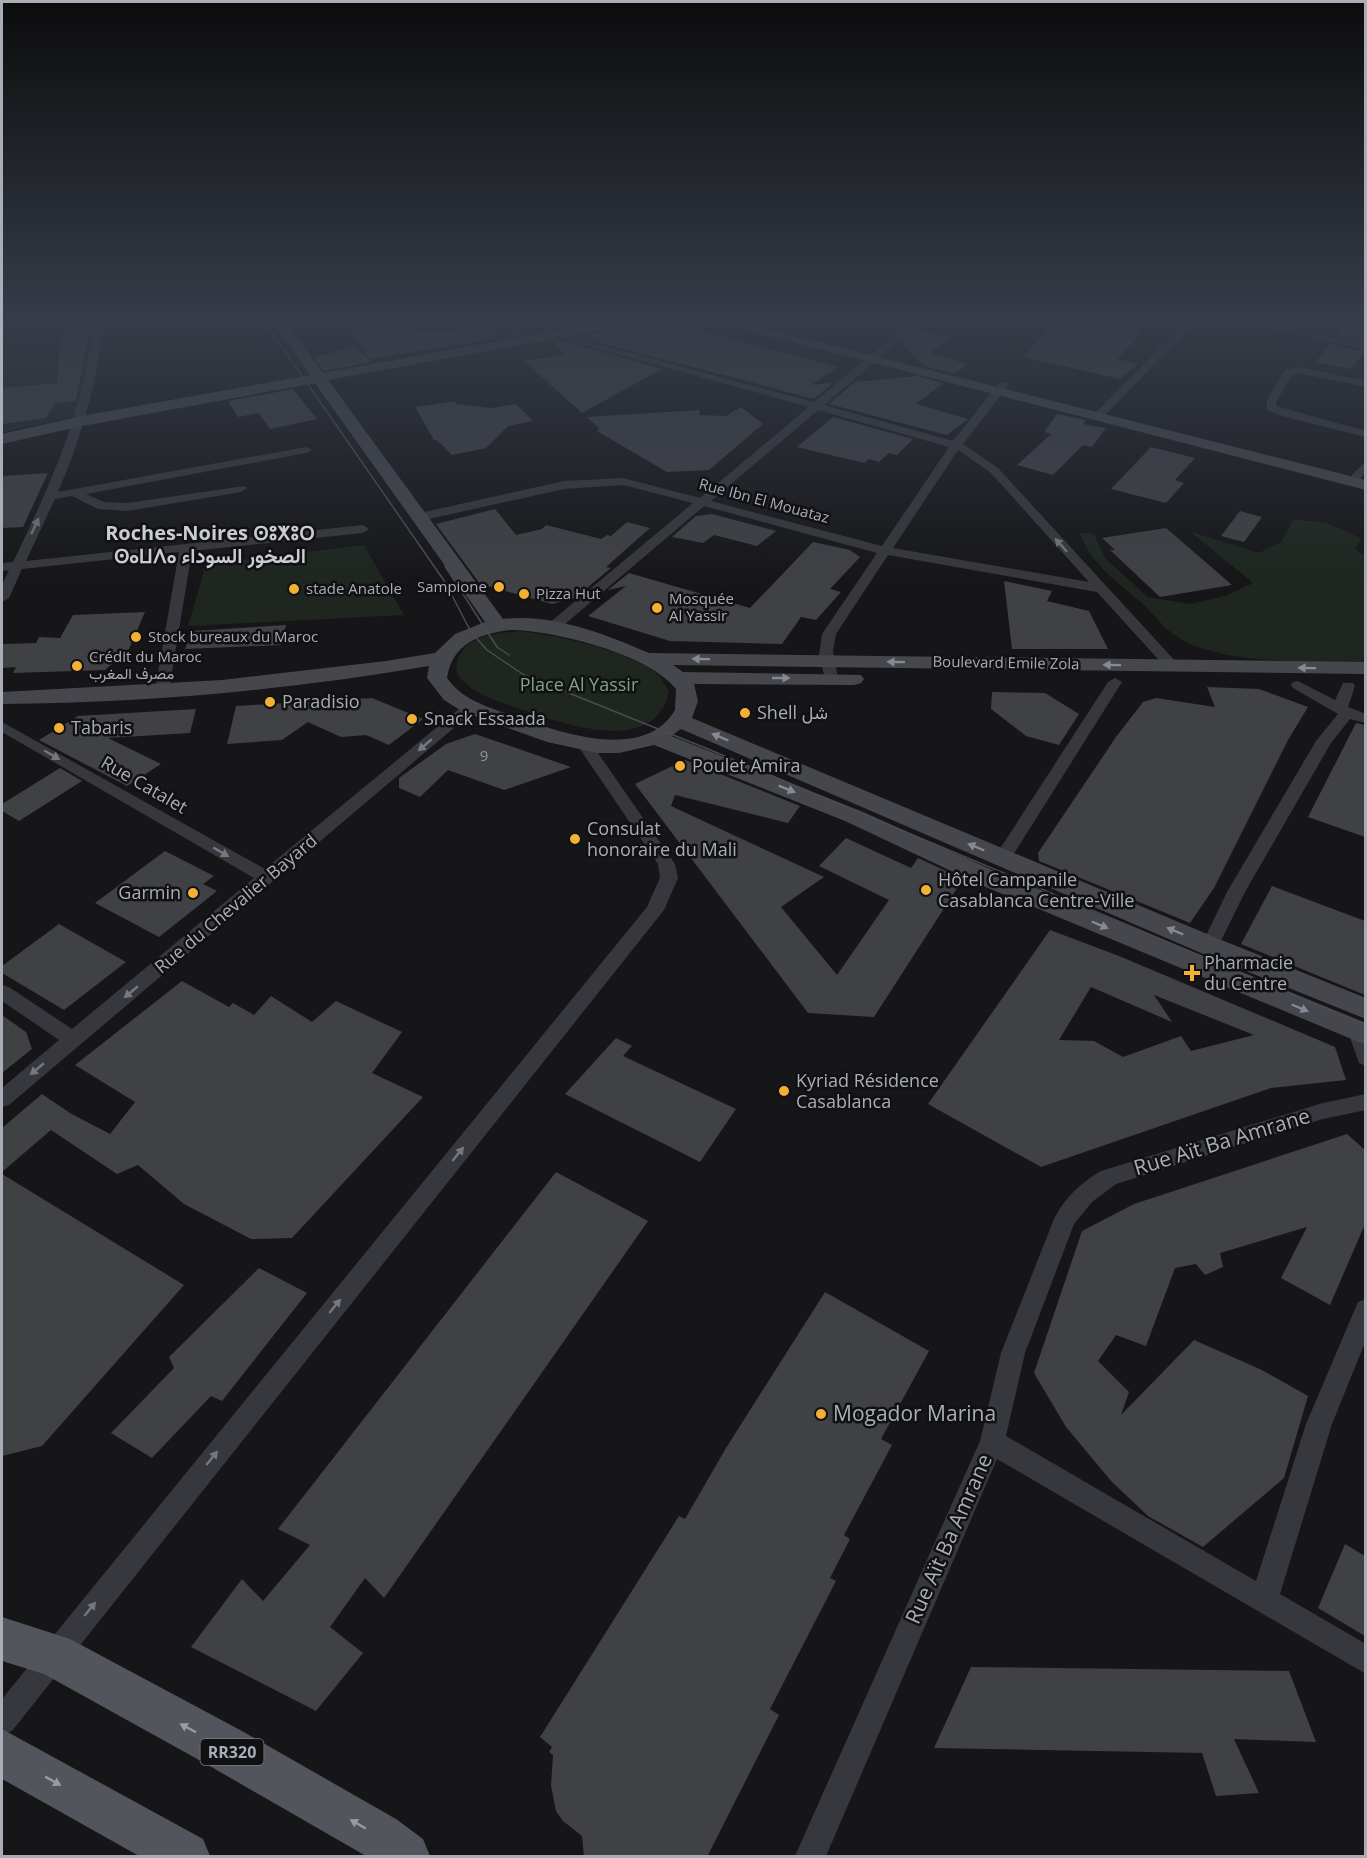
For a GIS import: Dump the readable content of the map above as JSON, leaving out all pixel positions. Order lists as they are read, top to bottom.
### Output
{
  "streets": {
    "main road": ["RR320"],
    "street": [
      "Rue Ibn El Mouataz",
      "Boulevard Emile Zola",
      "Rue Catalet",
      "Rue du Chevalier Bayard",
      "Rue Aït Ba Amrane"
    ]
  },
  "crossings": [
    ["Rue Catalet", "Rue du Chevalier Bayard"]
  ],
  "one_way": ["Rue Catalet", "Rue du Chevalier Bayard"],
  "districts": ["Roches-Noires ⵙⵓⵅⵓⵔ ⵙⴰⵡⴷⴰ الصخور السوداء"],
  "parks": ["Place Al Yassir"],
  "places": {
    "other": [
      "Sampione",
      "stade Anatole",
      "Pizza Hut",
      "Mosquée Al Yassir",
      "Stock bureaux du Maroc",
      "Crédit du Maroc مصرف المغرب",
      "Paradisio",
      "Shell شل",
      "Snack Essaada",
      "Tabaris",
      "Poulet Amira",
      "Consulat honoraire du Mali",
      "Hôtel Campanile Casablanca Centre-Ville",
      "Garmin",
      "Kyriad Résidence Casablanca",
      "Mogador Marina"
    ],
    "health": ["Pharmacie du Centre"]
  },
  "house_numbers": ["9"]
}
